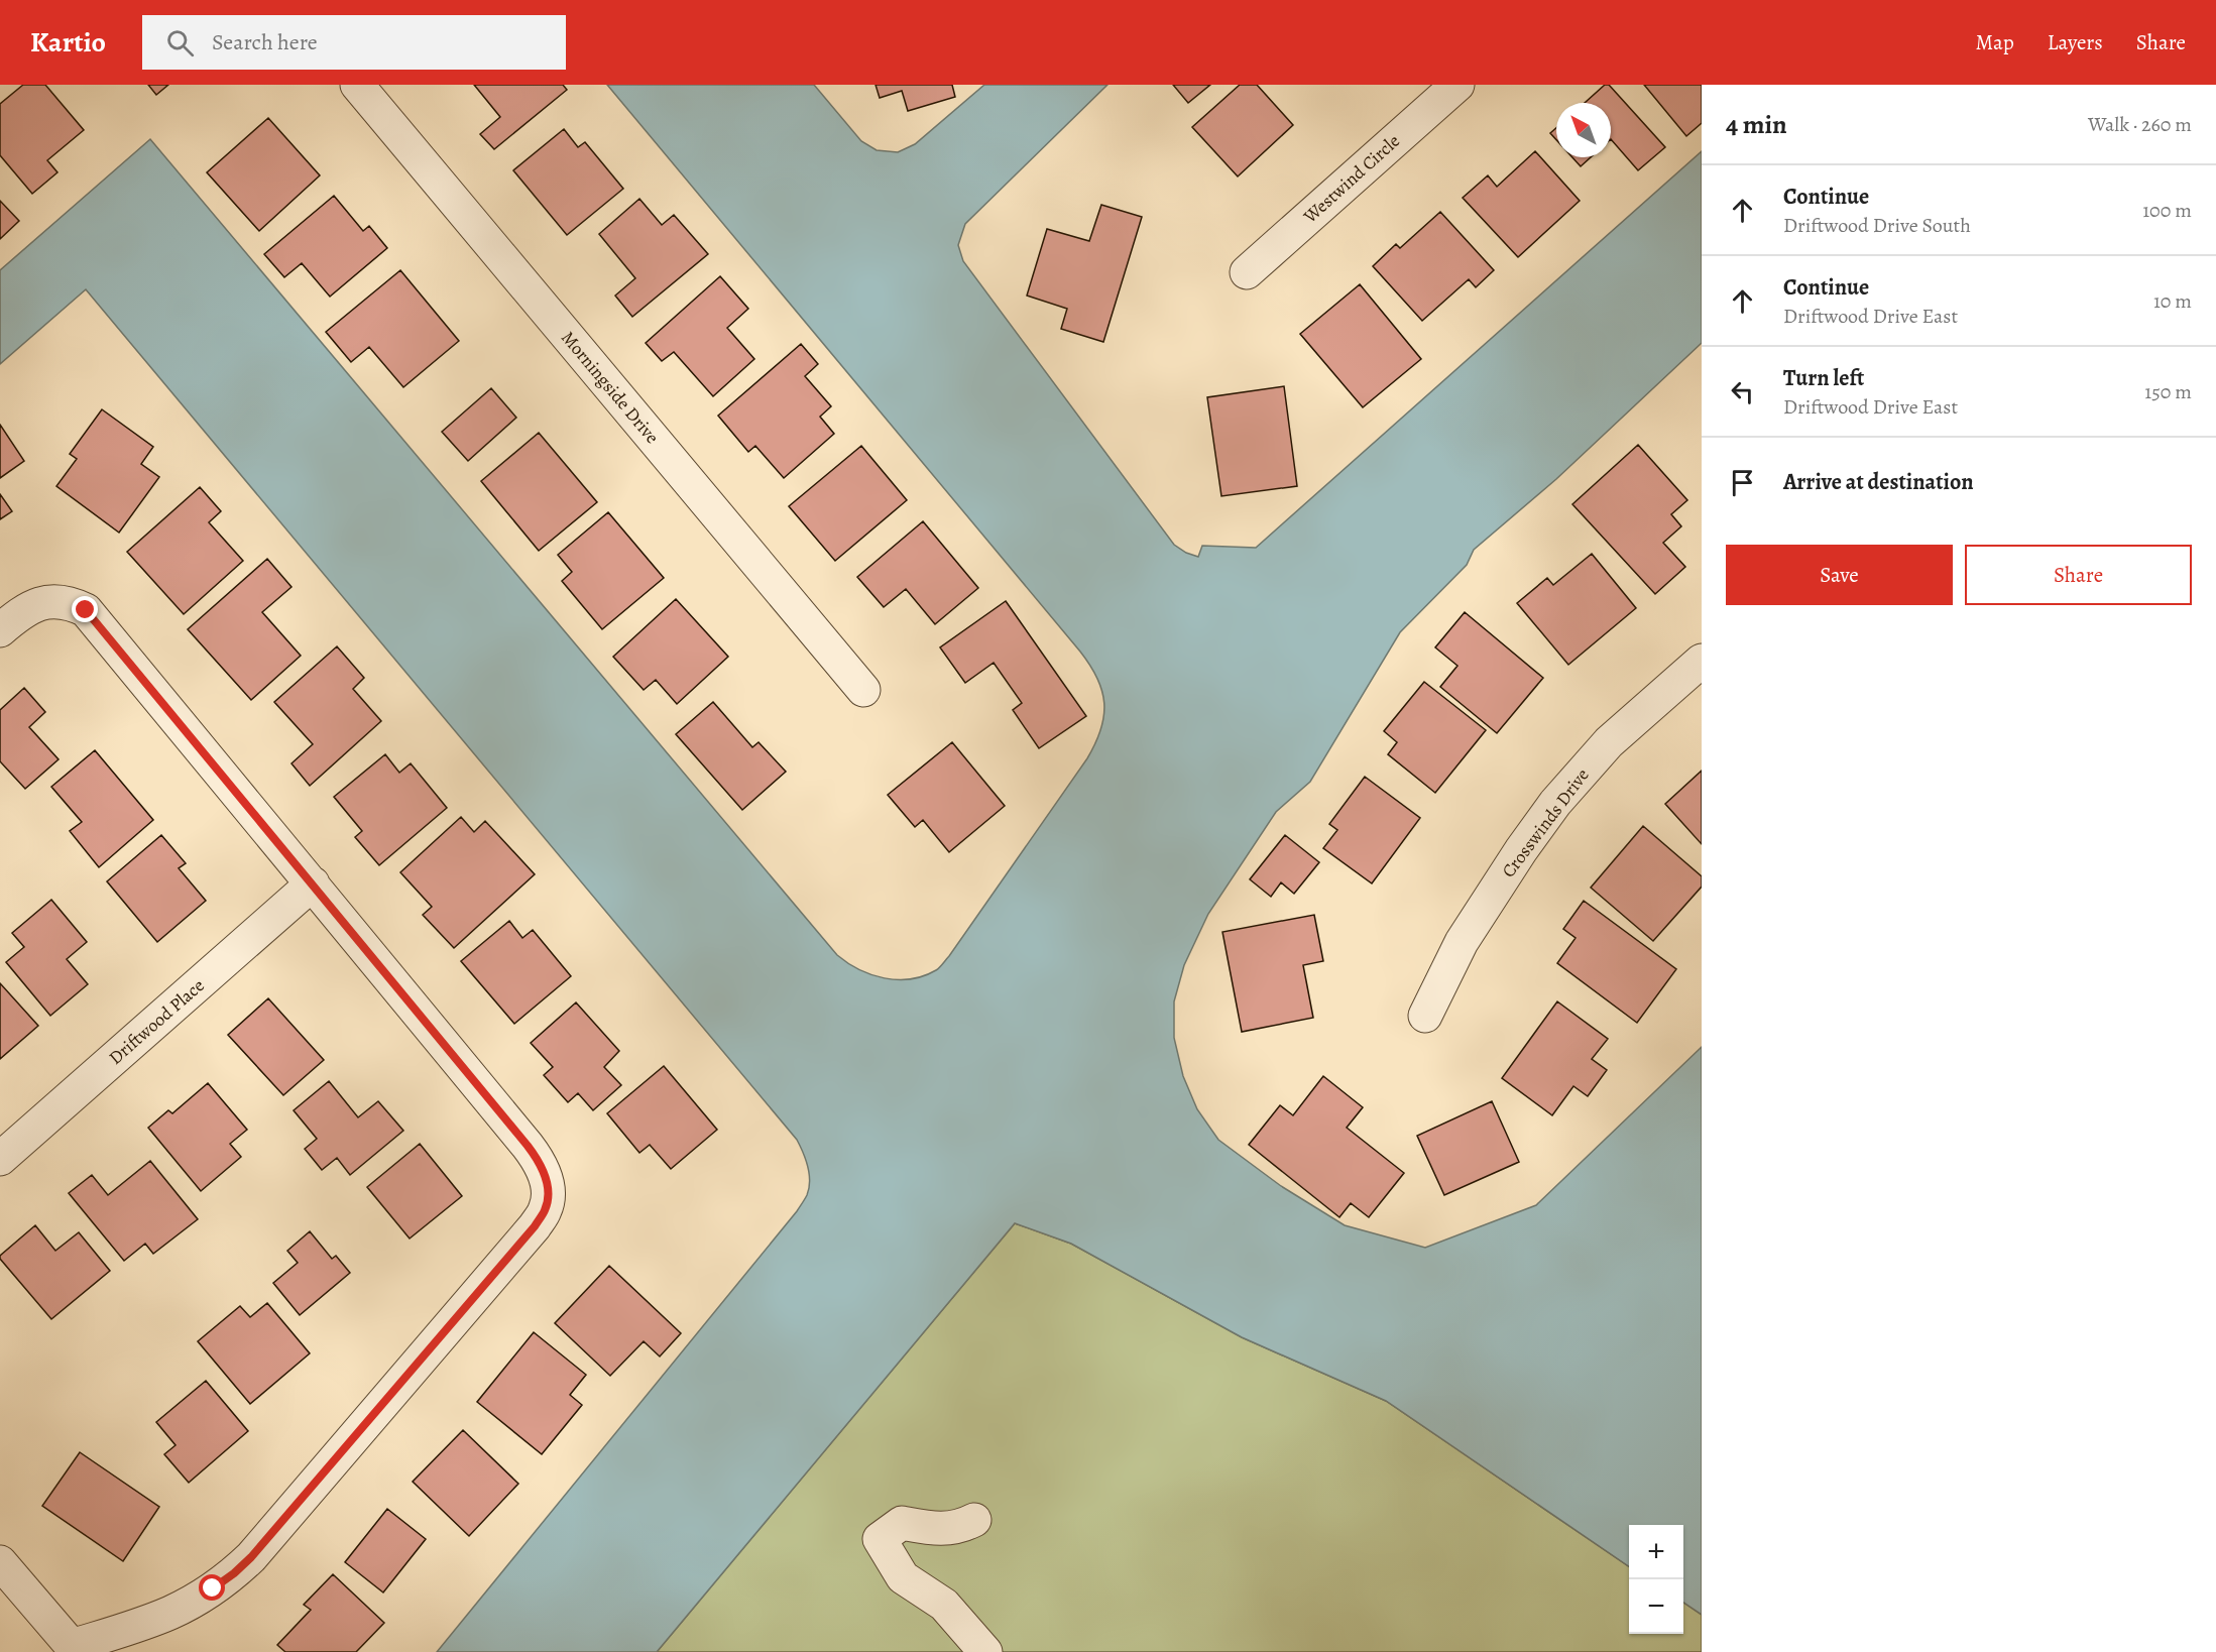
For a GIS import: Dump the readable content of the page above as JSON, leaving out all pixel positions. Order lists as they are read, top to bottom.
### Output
{
  "streets": {
    "street": [
      "Westwind Circle",
      "Morningside Drive",
      "Crosswinds Drive",
      "Driftwood Place"
    ]
  },
  "north": "top left",
  "page": {
    "header": "Kartio",
    "search": "Search here",
    "nav": ["Map", "Layers", "Share"],
    "heading": ["4 min", "Walk · 260 m"],
    "list": [
      ["Continue", "Driftwood Drive South", "100 m"],
      ["Continue", "Driftwood Drive East", "10 m"],
      ["Turn left", "Driftwood Drive East", "150 m"],
      "Arrive at destination"
    ],
    "buttons": ["Save", "Share"],
    "map_buttons": ["+", "−"]
  }
}
